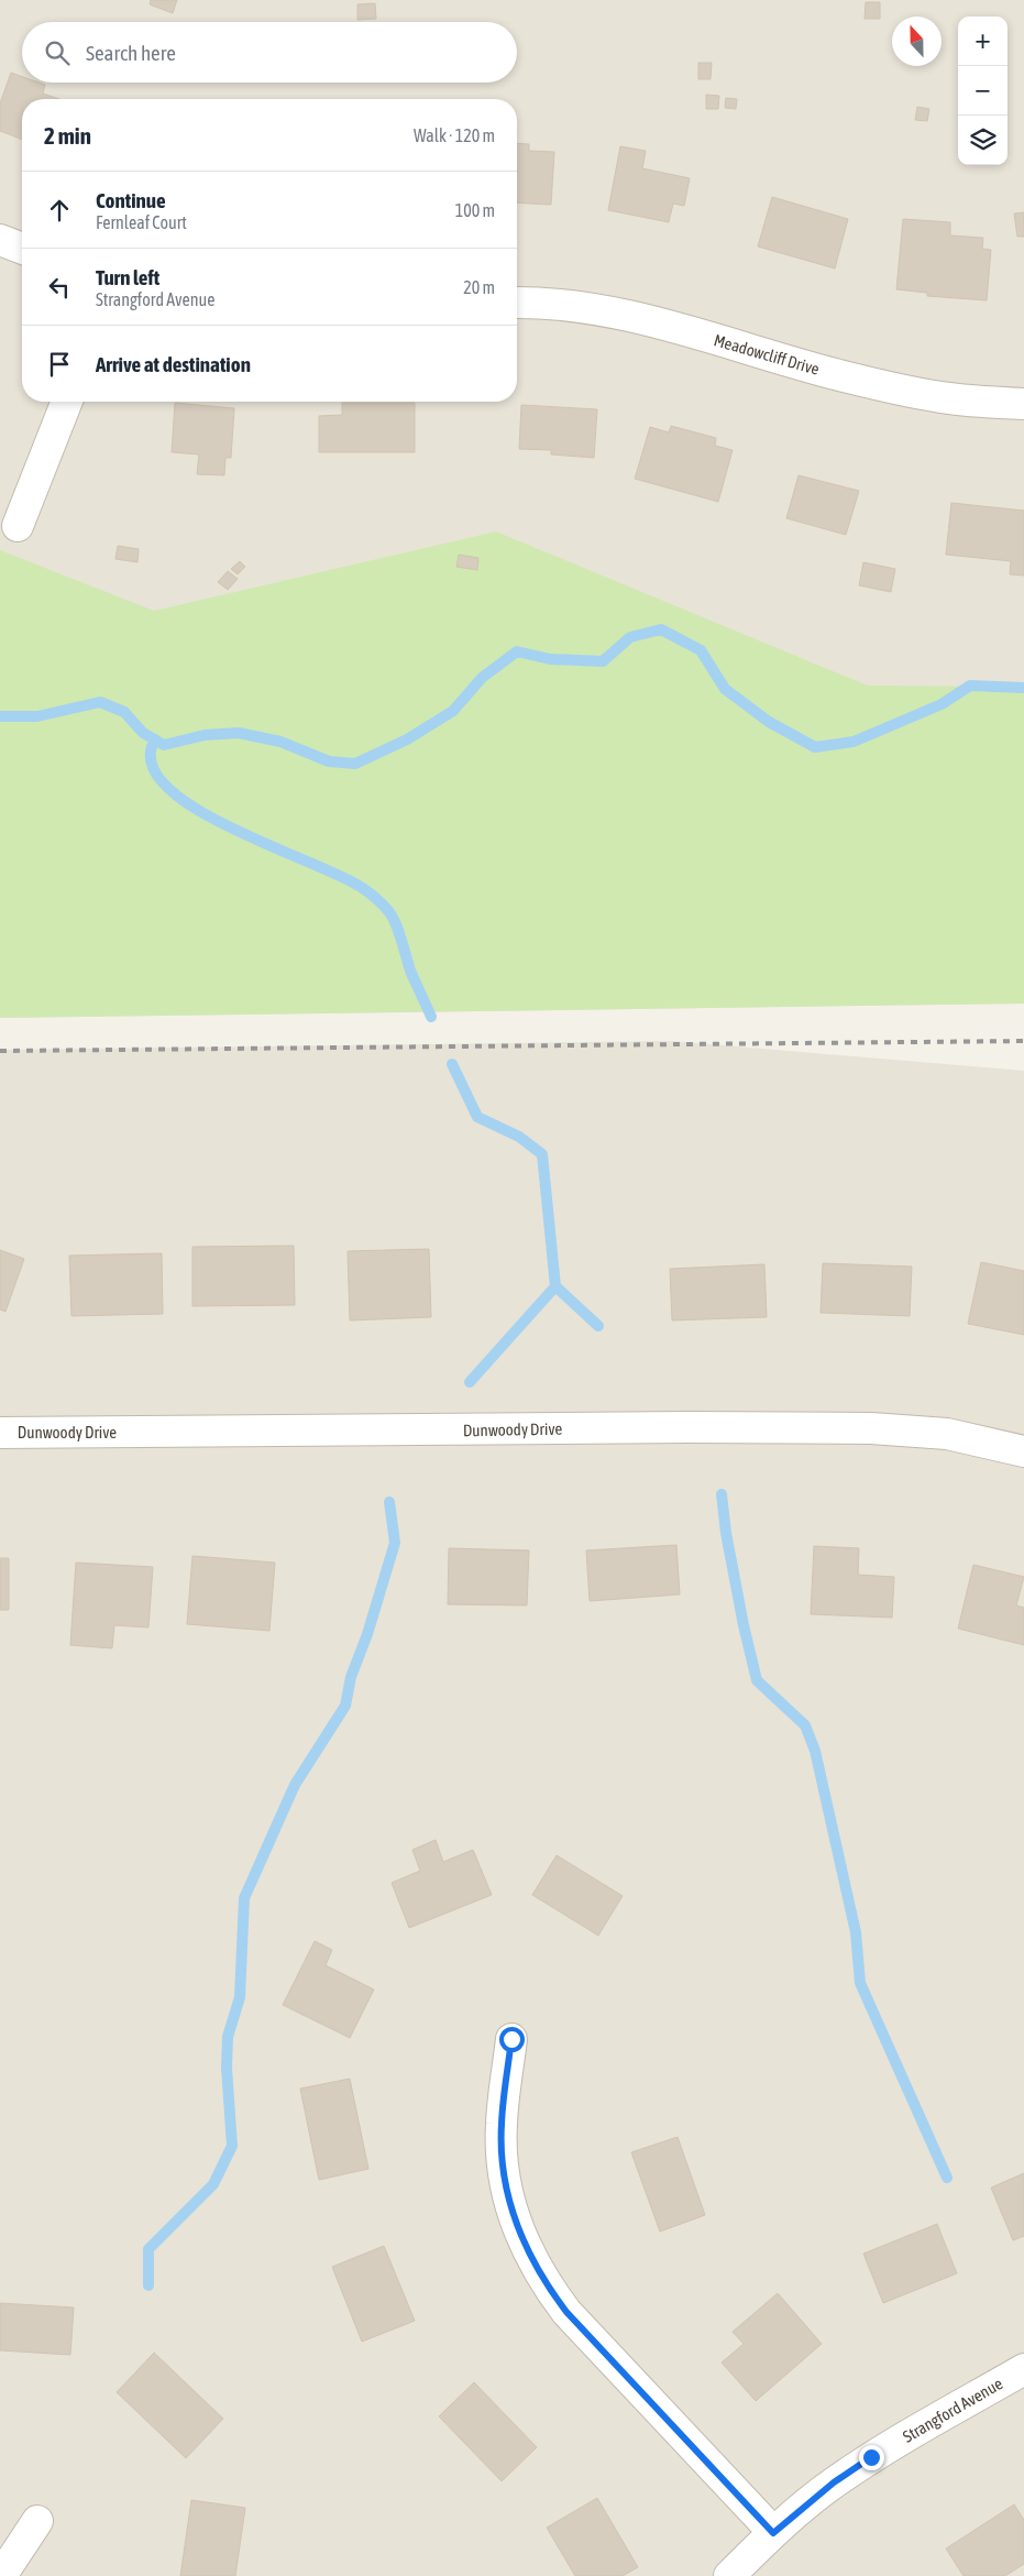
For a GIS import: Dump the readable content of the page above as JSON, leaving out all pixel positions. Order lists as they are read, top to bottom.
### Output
{
  "streets": {
    "street": ["Meadowcliff Drive", "Dunwoody Drive", "Strangford Avenue"]
  },
  "north": "top",
  "page": {
    "map_buttons": ["+", "−"],
    "search": "Search here",
    "heading": ["2 min", "Walk · 120 m"],
    "list": [
      ["Continue", "Fernleaf Court", "100 m"],
      ["Turn left", "Strangford Avenue", "20 m"],
      "Arrive at destination"
    ]
  }
}
